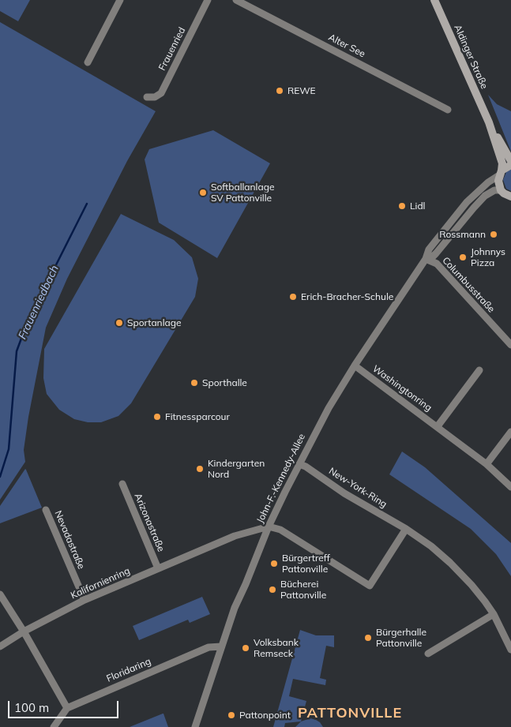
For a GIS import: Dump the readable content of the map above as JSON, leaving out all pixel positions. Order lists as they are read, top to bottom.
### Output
{
  "streets": {
    "main road": ["Aldinger Straße"],
    "street": [
      "Alter See",
      "Frauenried",
      "Columbusstraße",
      "Washingtonring",
      "John-F.-Kennedy-Allee",
      "New-York-Ring",
      "Arizonastraße",
      "Nevadastraße",
      "Kalifornienring",
      "Floridaring"
    ]
  },
  "crossings": [
    ["Columbusstraße", "John-F.-Kennedy-Allee"],
    ["Washingtonring", "John-F.-Kennedy-Allee"],
    ["John-F.-Kennedy-Allee", "New-York-Ring"],
    ["John-F.-Kennedy-Allee", "Kalifornienring"],
    ["John-F.-Kennedy-Allee", "Floridaring"],
    ["Arizonastraße", "Kalifornienring"],
    ["Nevadastraße", "Kalifornienring"]
  ],
  "districts": ["PATTONVILLE"],
  "water": ["Frauenriedbach"],
  "places": [
    "REWE",
    "Softballanlage SV Pattonville",
    "Lidl",
    "Rossmann",
    "Johnnys Pizza",
    "Erich-Bracher-Schule",
    "Sportanlage",
    "Sporthalle",
    "Fitnessparcour",
    "Kindergarten Nord",
    "Bürgertreff Pattonville",
    "Bücherei Pattonville",
    "Bürgerhalle Pattonville",
    "Volksbank Remseck",
    "Pattonpoint"
  ],
  "scale_bar": "100 m"
}
